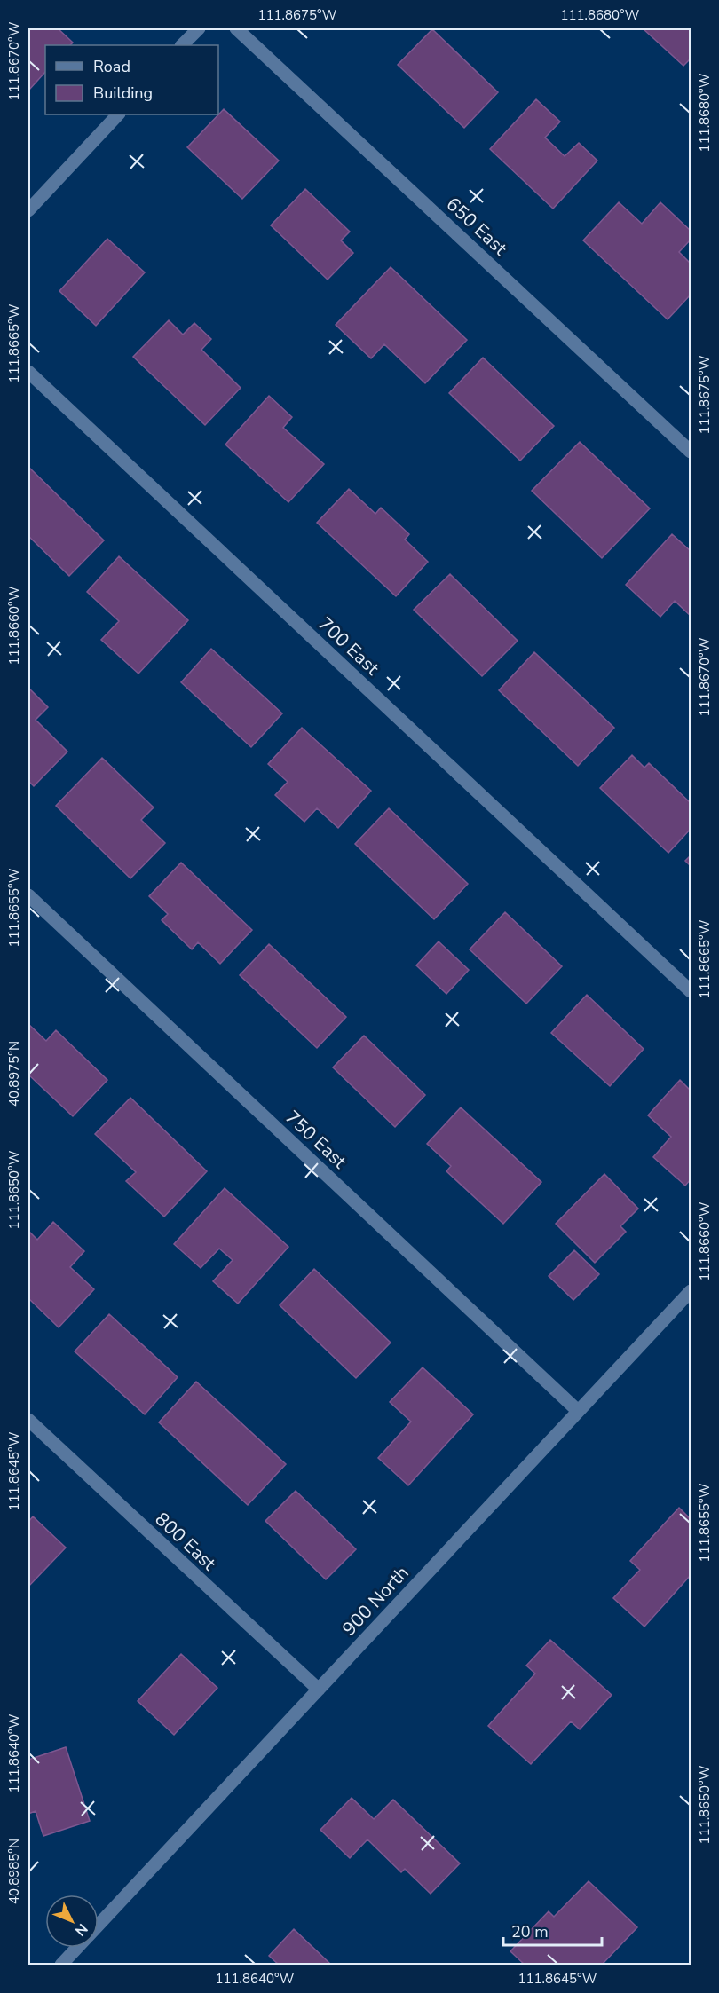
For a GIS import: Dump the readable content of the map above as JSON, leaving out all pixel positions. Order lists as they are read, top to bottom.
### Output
{
  "streets": {
    "street": [
      "650 East",
      "700 East",
      "750 East",
      "800 East",
      "900 North"
    ]
  },
  "crossings": [
    ["750 East", "900 North"],
    ["800 East", "900 North"]
  ],
  "legend": ["Road", "Building"],
  "scale_bar": "20 m",
  "north": "bottom right",
  "coordinates": [
    "111.8675°W",
    "111.8680°W",
    "111.8670°W",
    "111.8665°W",
    "111.8660°W",
    "111.8655°W",
    "40.8975°N",
    "111.8650°W",
    "111.8645°W",
    "111.8640°W",
    "40.8985°N"
  ]
}
